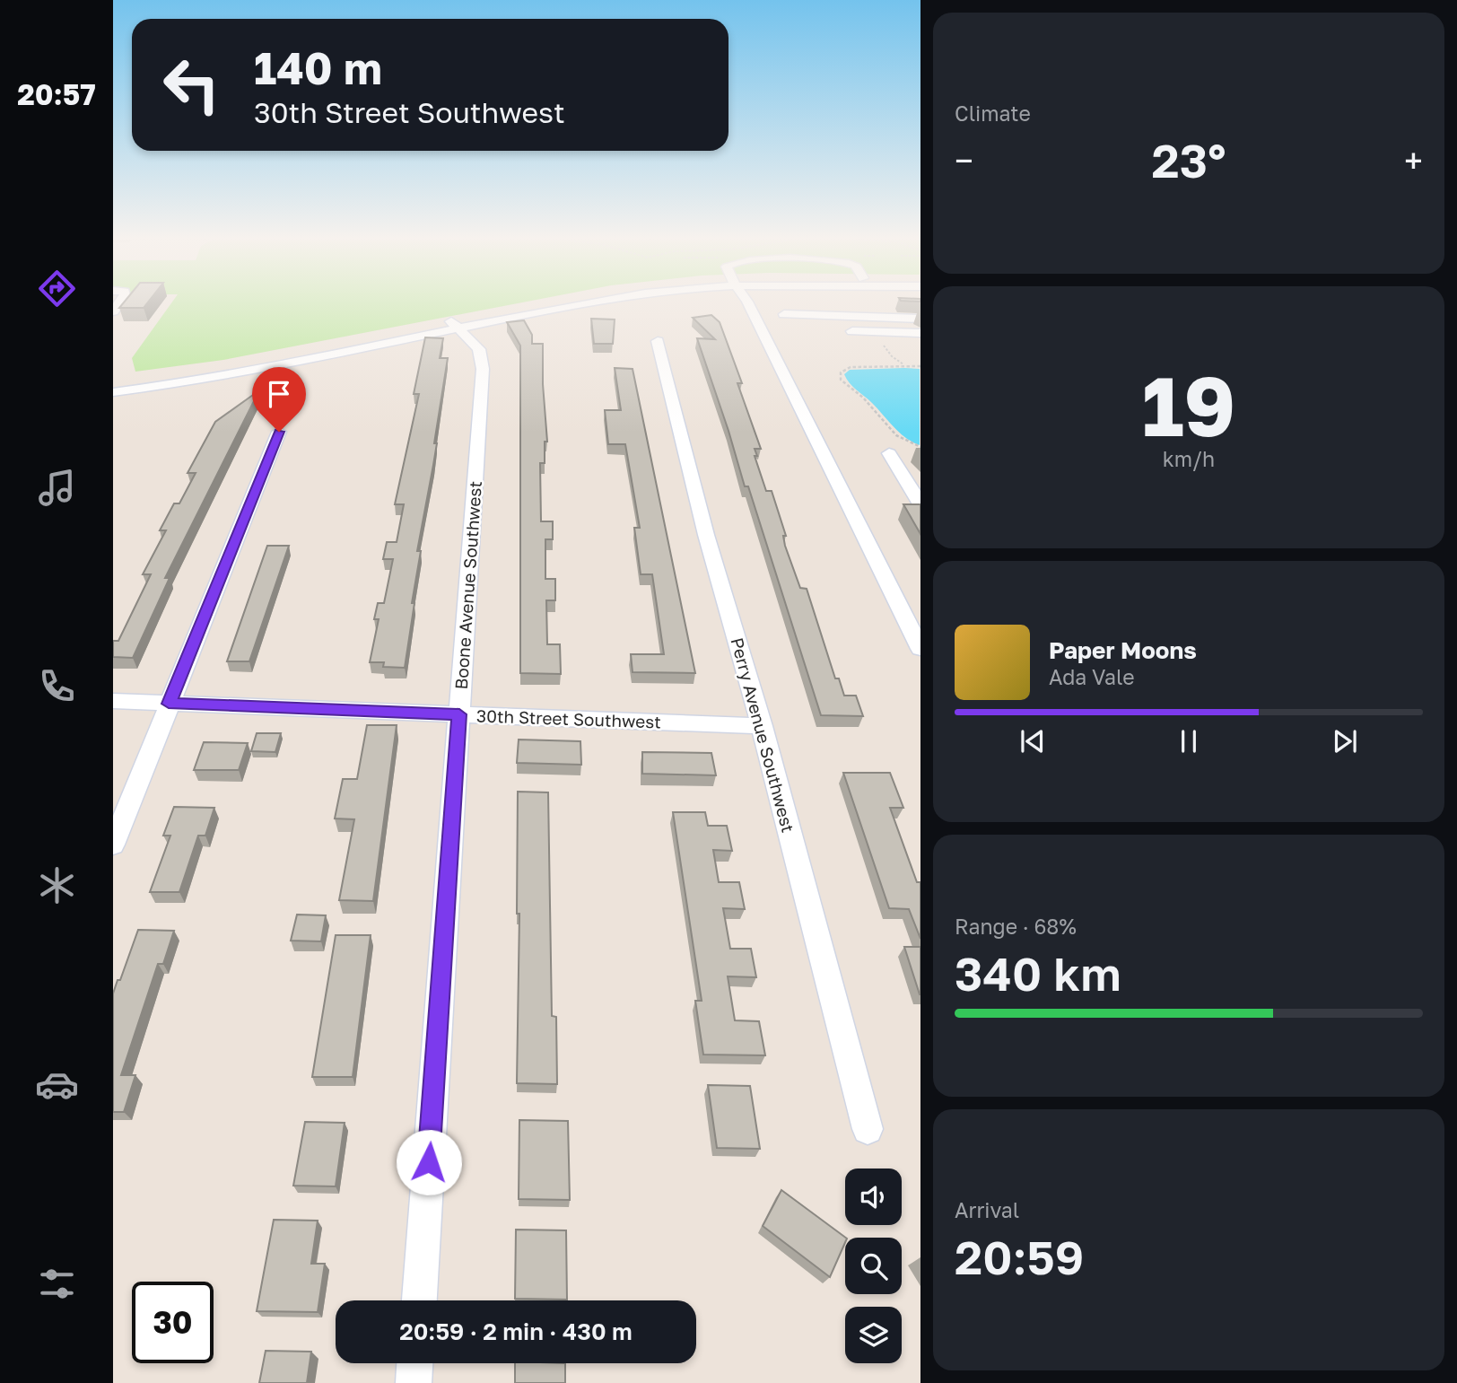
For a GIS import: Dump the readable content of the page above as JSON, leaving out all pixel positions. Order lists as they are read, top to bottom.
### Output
{
  "streets": {
    "street": ["Boone Avenue Southwest", "30th Street Southwest", "Perry Avenue Southwest"]
  },
  "crossings": [
    ["Boone Avenue Southwest", "30th Street Southwest"],
    ["30th Street Southwest", "Perry Avenue Southwest"]
  ],
  "page": {
    "tabs": "20:57",
    "tile": [
      "Climate",
      ["19", "km/h"],
      ["Range · 68%", "340 km"],
      ["Arrival", "20:59"]
    ],
    "turn": ["140 m", "30th Street Southwest"],
    "heat": ["−", "23°", "+"],
    "song": ["Paper Moons", "Ada Vale"],
    "limit": "30",
    "trip": "20:59 · 2 min · 430 m"
  }
}
